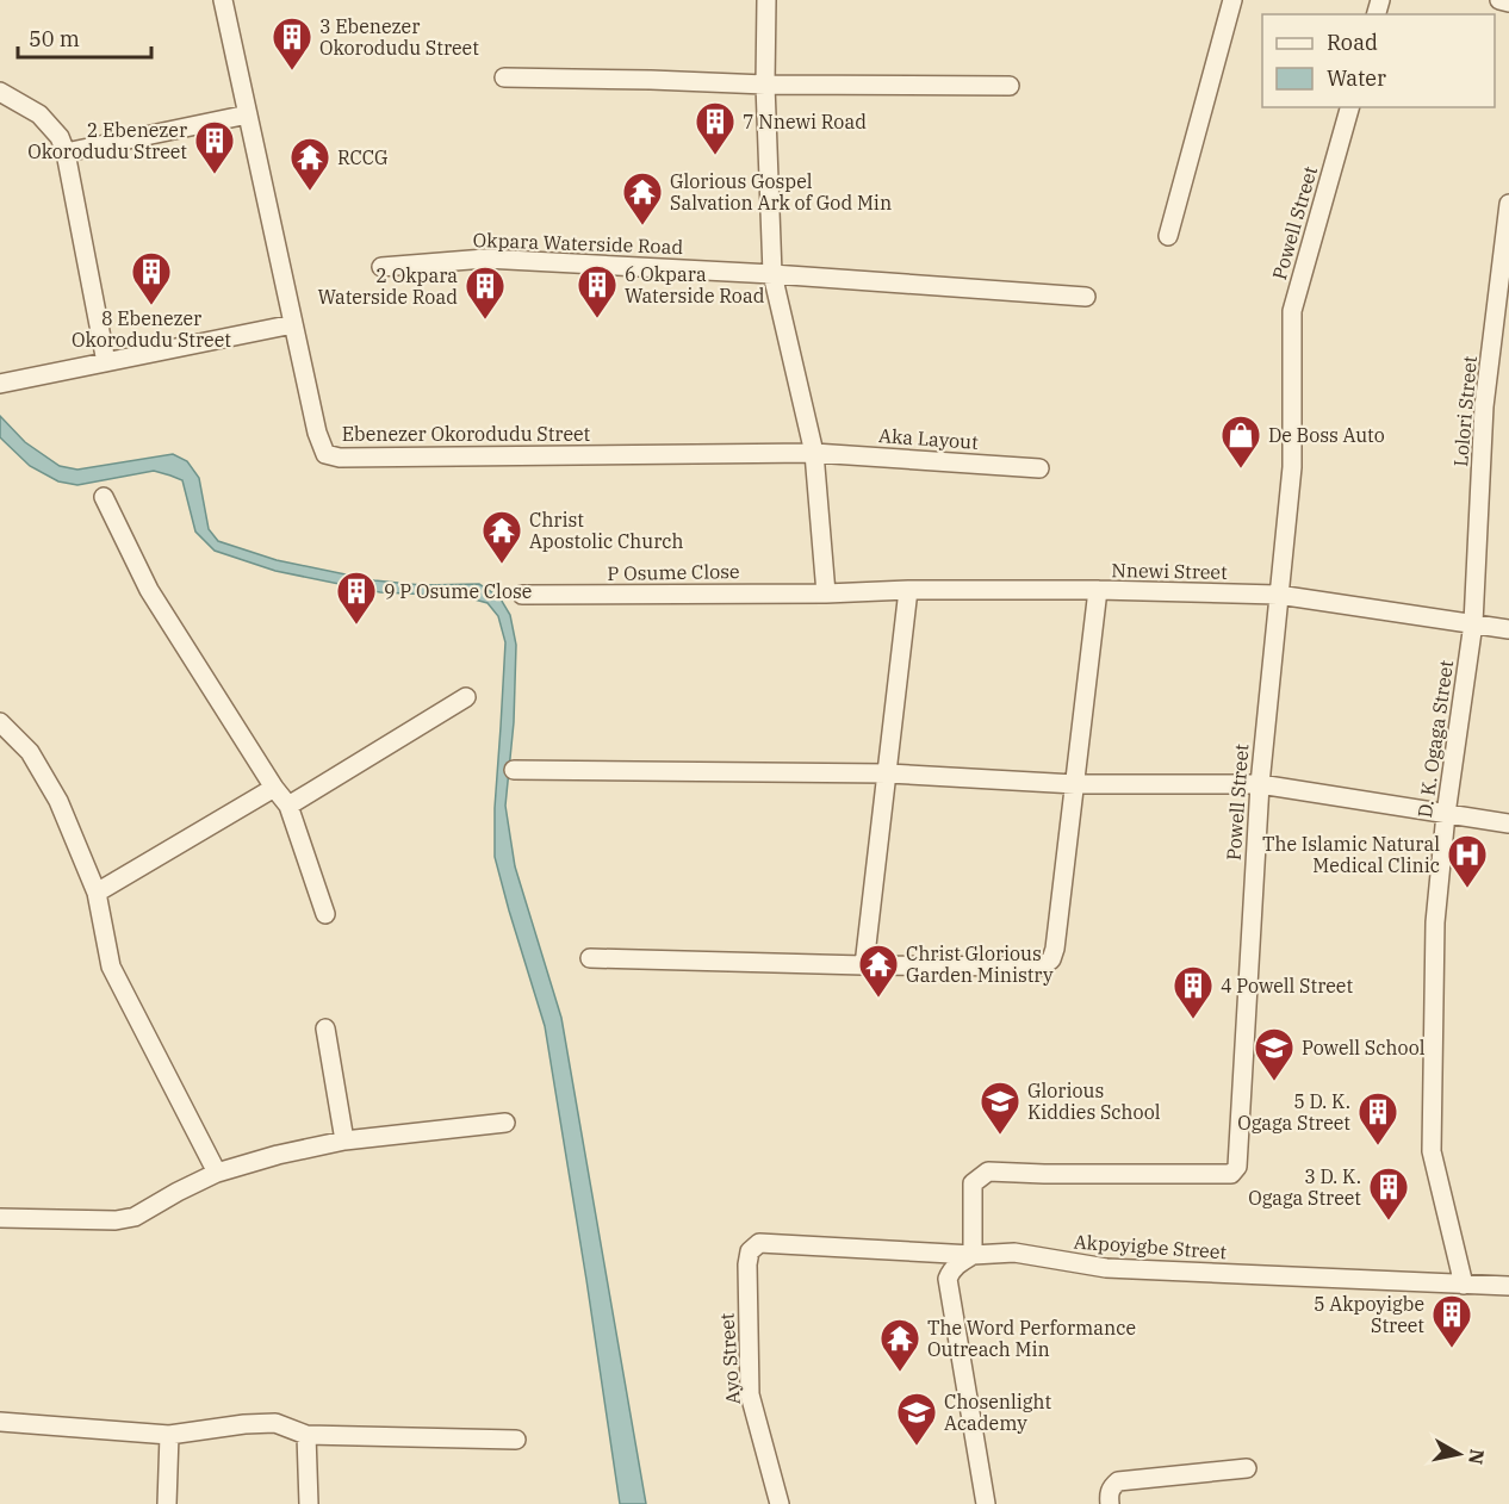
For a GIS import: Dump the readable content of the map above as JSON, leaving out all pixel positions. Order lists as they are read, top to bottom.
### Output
{
  "streets": {
    "street": [
      "Powell Street",
      "Okpara Waterside Road",
      "Lolori Street",
      "Ebenezer Okorodudu Street",
      "Aka Layout",
      "Nnewi Street",
      "P Osume Close",
      "D. K. Ogaga Street",
      "Akpoyigbe Street",
      "Ayo Street"
    ]
  },
  "crossings": [
    ["Powell Street", "Nnewi Street"],
    ["Powell Street", "Akpoyigbe Street"],
    ["Lolori Street", "Nnewi Street"],
    ["Lolori Street", "D. K. Ogaga Street"],
    ["Ebenezer Okorodudu Street", "Aka Layout"],
    ["Nnewi Street", "P Osume Close"],
    ["Nnewi Street", "D. K. Ogaga Street"],
    ["D. K. Ogaga Street", "Akpoyigbe Street"],
    ["Akpoyigbe Street", "Ayo Street"]
  ],
  "places": {
    "building": [
      "3 Ebenezer Okorodudu Street",
      "7 Nnewi Road",
      "2 Ebenezer Okorodudu Street",
      "8 Ebenezer Okorodudu Street",
      "6 Okpara Waterside Road",
      "2 Okpara Waterside Road",
      "9 P Osume Close",
      "4 Powell Street",
      "5 D. K. Ogaga Street",
      "3 D. K. Ogaga Street",
      "5 Akpoyigbe Street"
    ],
    "temple": [
      "RCCG",
      "Glorious Gospel Salvation Ark of God Min",
      "Christ Apostolic Church",
      "Christ Glorious Garden Ministry",
      "The Word Performance Outreach Min"
    ],
    "shop": ["De Boss Auto"],
    "hospital": ["The Islamic Natural Medical Clinic"],
    "school or university": ["Powell School", "Glorious Kiddies School", "Chosenlight Academy"]
  },
  "legend": ["Road", "Water"],
  "scale_bar": "50 m",
  "north": "right"
}
